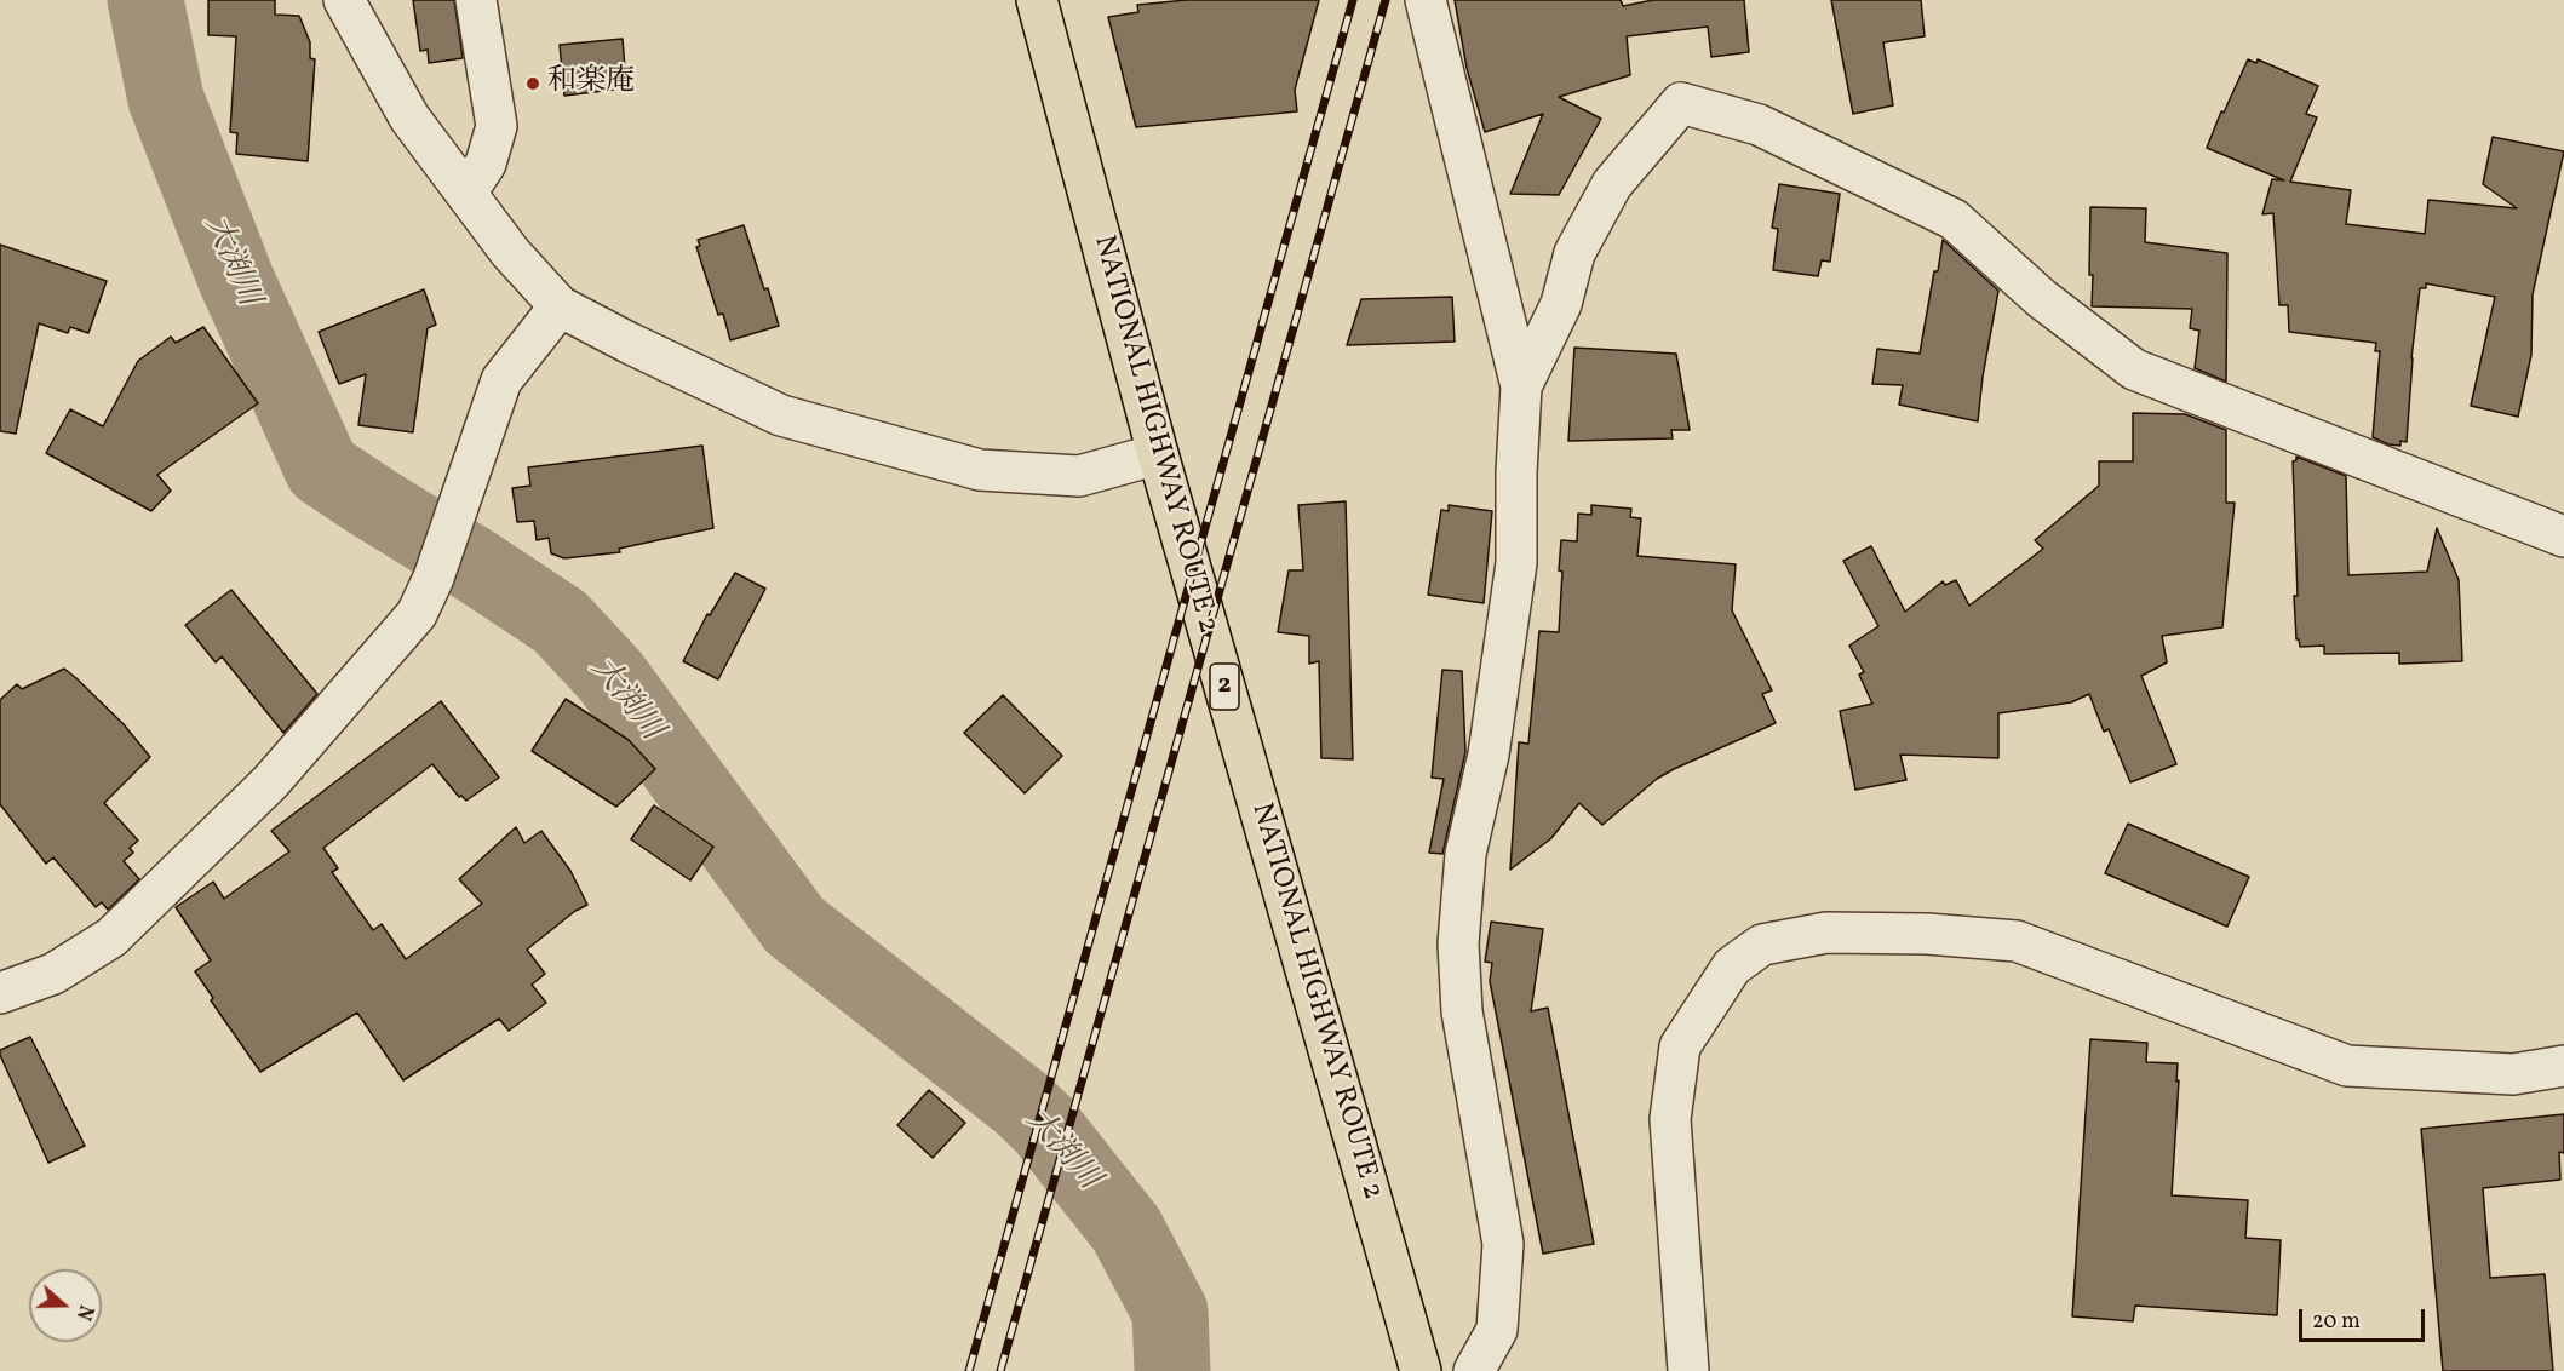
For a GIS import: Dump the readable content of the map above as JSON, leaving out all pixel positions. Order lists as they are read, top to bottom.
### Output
{
  "streets": {
    "highway": ["NATIONAL HIGHWAY ROUTE 2", "2"]
  },
  "water": ["大渕川"],
  "places": ["和楽庵"],
  "scale_bar": "20 m",
  "north": "right"
}
